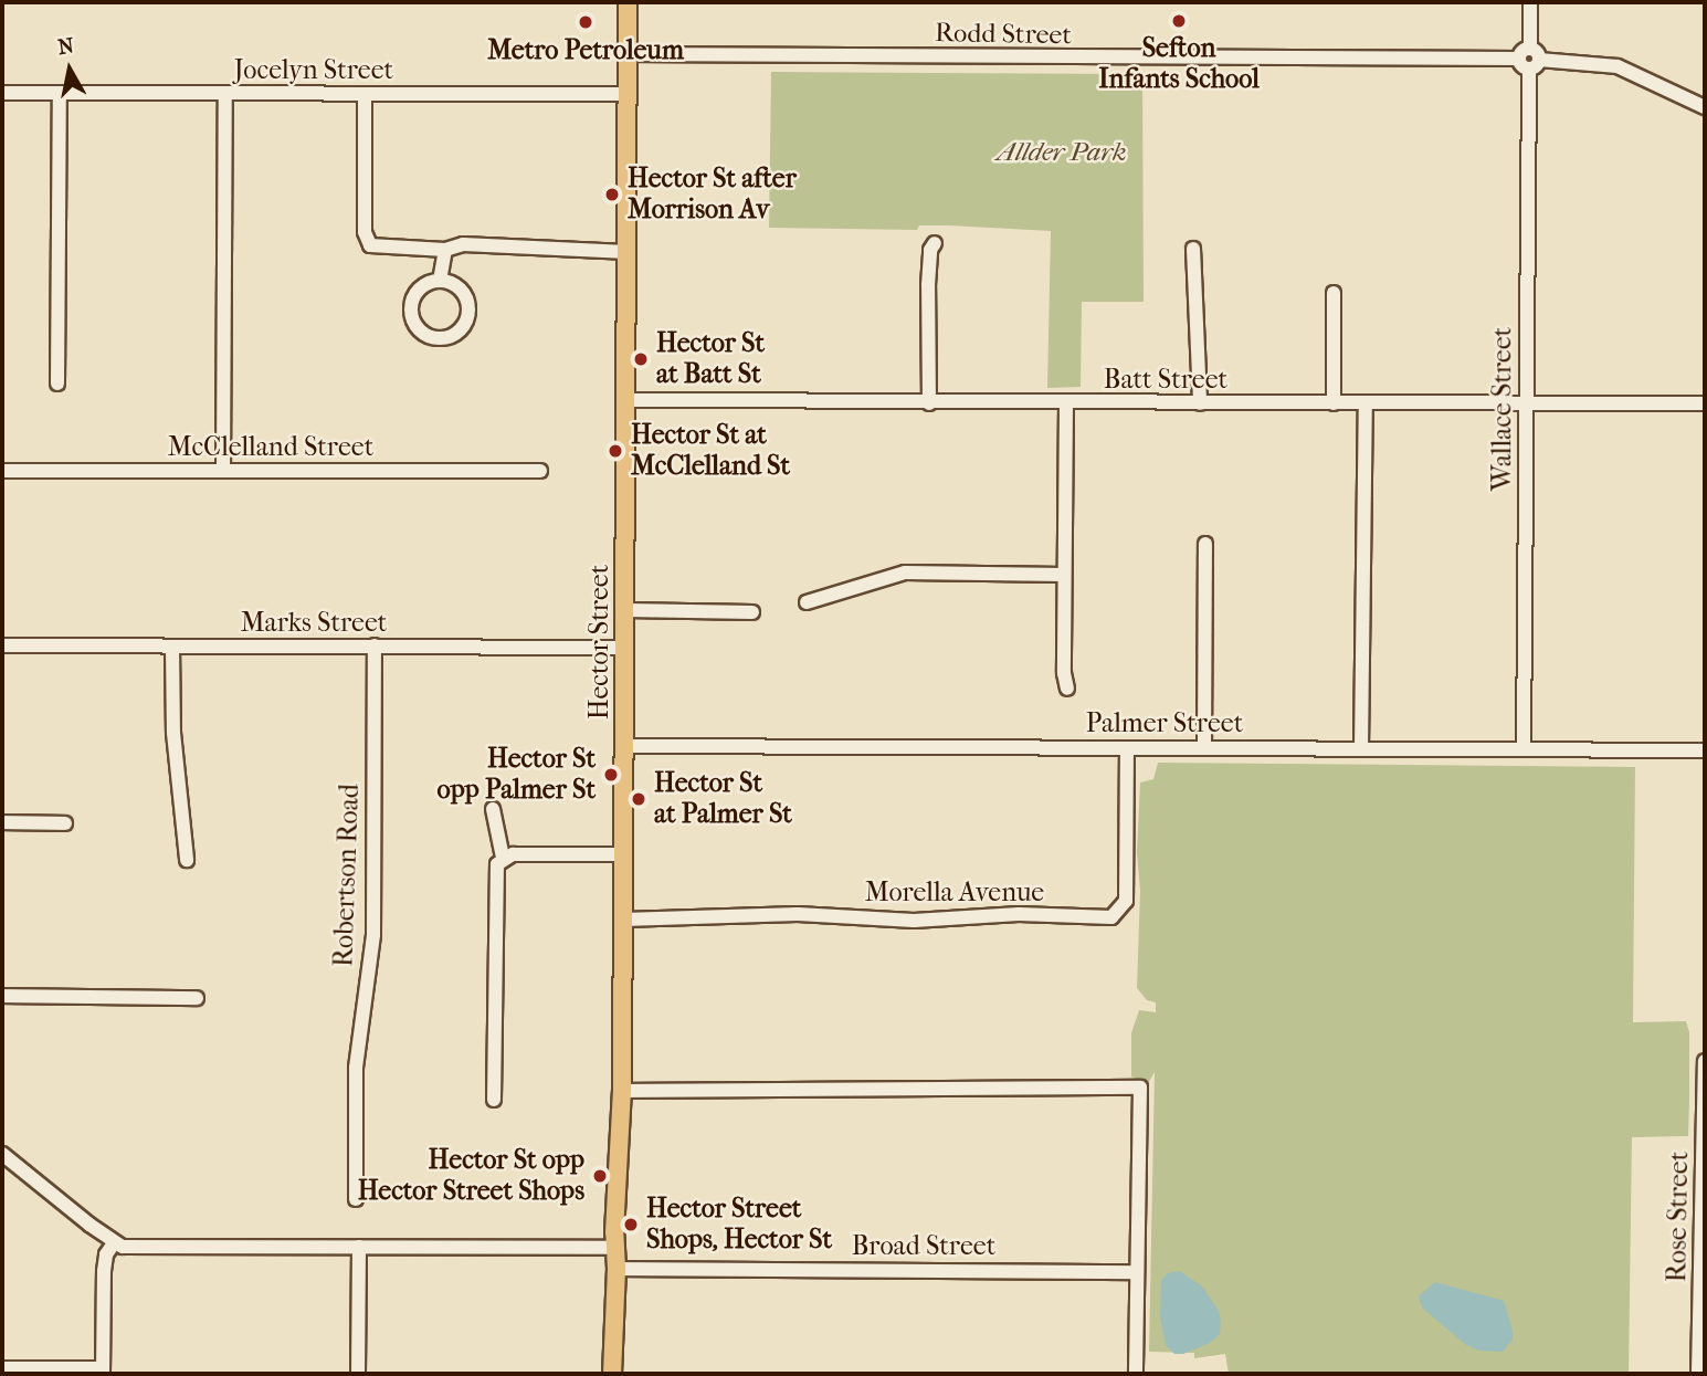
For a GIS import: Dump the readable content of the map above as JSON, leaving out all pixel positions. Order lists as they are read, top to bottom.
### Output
{
  "streets": {
    "main road": ["Hector Street"],
    "street": [
      "Rodd Street",
      "Jocelyn Street",
      "Batt Street",
      "Wallace Street",
      "McClelland Street",
      "Marks Street",
      "Palmer Street",
      "Robertson Road",
      "Morella Avenue",
      "Rose Street",
      "Broad Street"
    ]
  },
  "crossings": [
    ["Rodd Street", "Wallace Street"],
    ["Rodd Street", "Hector Street"],
    ["Jocelyn Street", "Hector Street"],
    ["Batt Street", "Wallace Street"],
    ["Batt Street", "Hector Street"],
    ["Wallace Street", "Palmer Street"],
    ["Marks Street", "Hector Street"],
    ["Marks Street", "Robertson Road"],
    ["Hector Street", "Palmer Street"],
    ["Hector Street", "Morella Avenue"],
    ["Hector Street", "Broad Street"],
    ["Palmer Street", "Morella Avenue"]
  ],
  "parks": ["Allder Park"],
  "places": [
    "Sefton Infants School",
    "Metro Petroleum",
    "Hector St after Morrison Av",
    "Hector St at Batt St",
    "Hector St at McClelland St",
    "Hector St opp Palmer St",
    "Hector St at Palmer St",
    "Hector St opp Hector Street Shops",
    "Hector Street Shops, Hector St"
  ],
  "north": "top"
}
